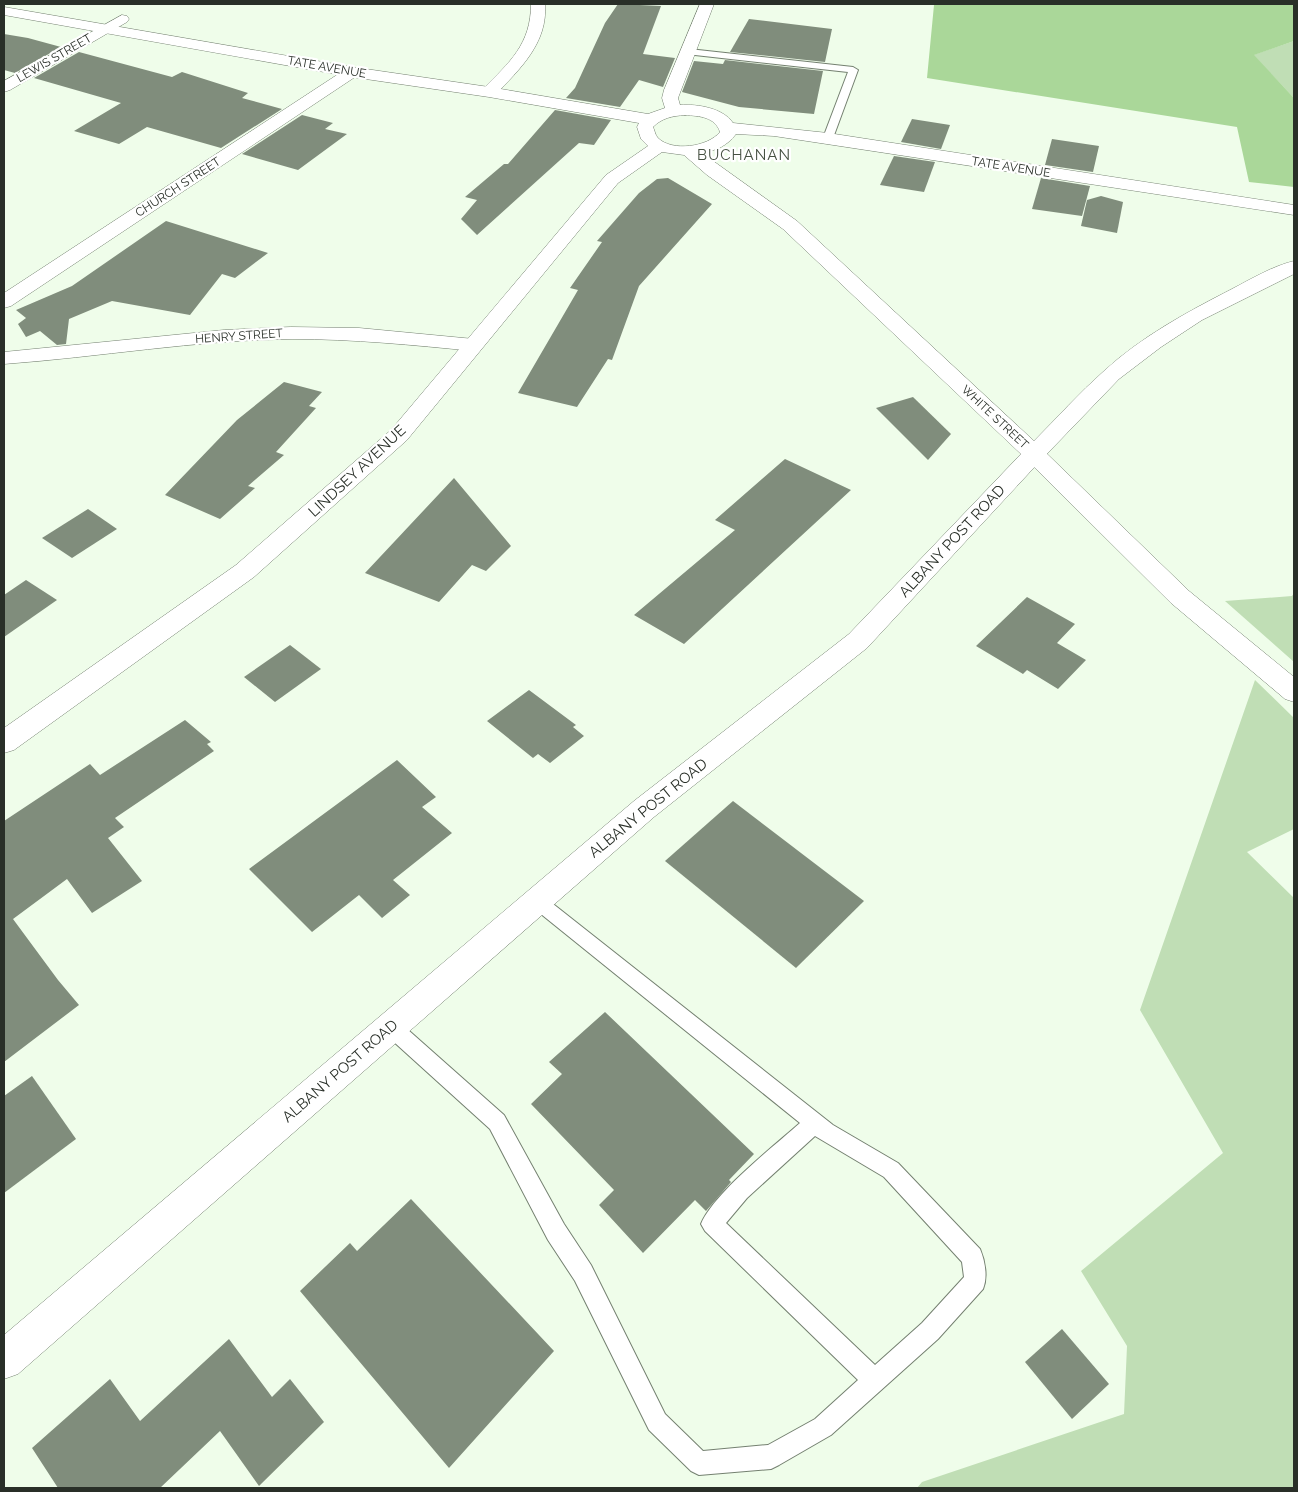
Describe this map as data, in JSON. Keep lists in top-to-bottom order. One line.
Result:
{"streets":{"street":["LEWIS STREET","TATE AVENUE","CHURCH STREET","HENRY STREET","WHITE STREET","LINDSEY AVENUE","ALBANY POST ROAD"]},"crossings":[["LEWIS STREET","TATE AVENUE"],["TATE AVENUE","CHURCH STREET"],["HENRY STREET","LINDSEY AVENUE"],["WHITE STREET","ALBANY POST ROAD"]],"districts":["BUCHANAN"]}
